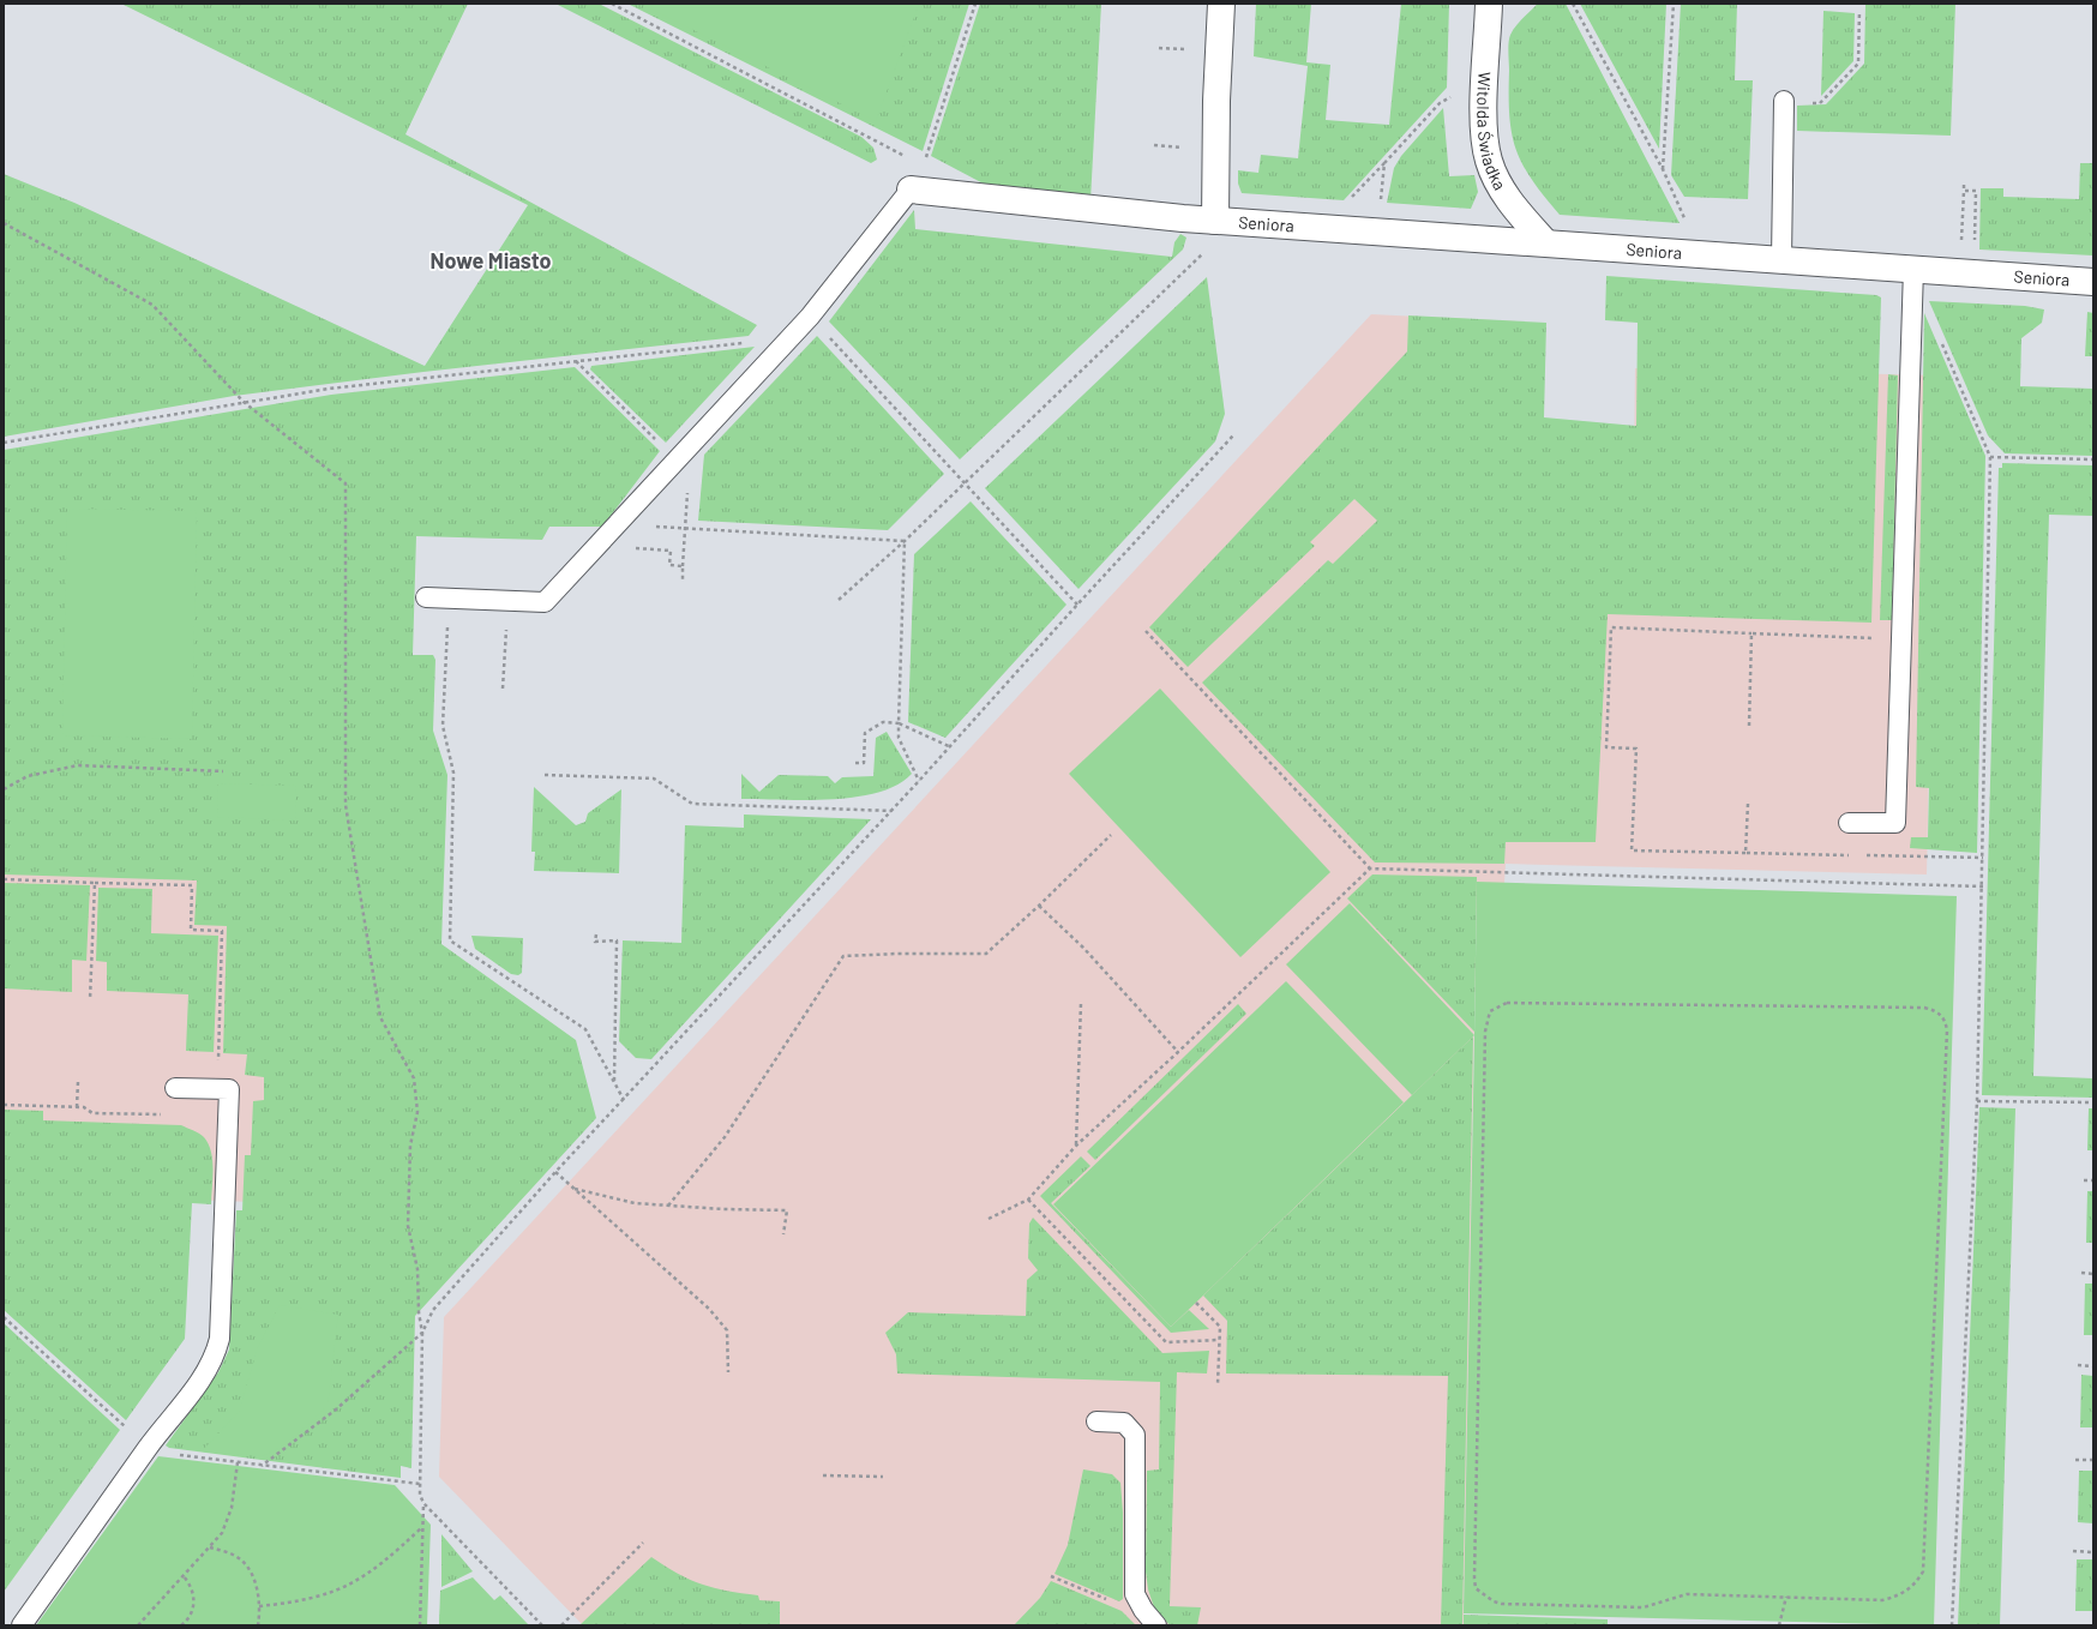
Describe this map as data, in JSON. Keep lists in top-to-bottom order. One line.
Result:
{"streets":{"street":["Witolda Świadka","Seniora"]},"crossings":[["Witolda Świadka","Seniora"]],"districts":["Nowe Miasto"]}
